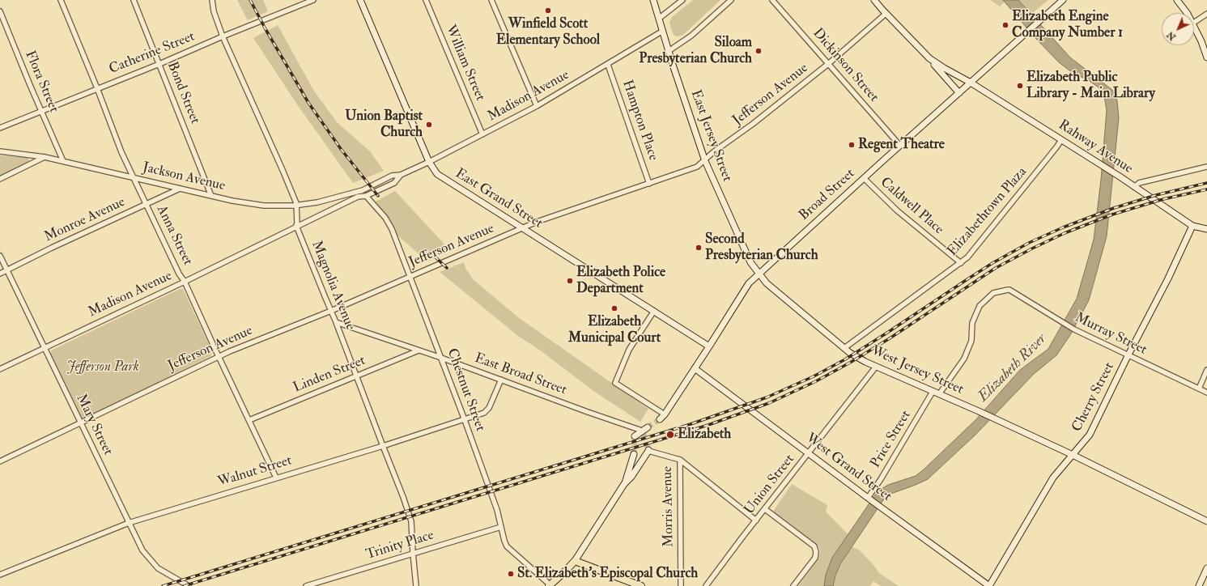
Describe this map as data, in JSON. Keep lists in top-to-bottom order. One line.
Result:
{"streets":{"street":["Catherine Street","William Street","Dickinson Street","Flora Street","Bond Street","Jefferson Avenue","Madison Avenue","Hampton Place","East Jersey Street","Rahway Avenue","Jackson Avenue","Broad Street","East Grand Street","Caldwell Place","Elizabethtown Plaza","Monroe Avenue","Anna Street","Magnolia Avenue","Murray Street","West Jersey Street","Linden Street","East Broad Street","Chestnut Street","Cherry Street","Mary Street","Price Street","West Grand Street","Walnut Street","Union Street","Morris Avenue","Trinity Place"]},"crossings":[["Catherine Street","Flora Street"],["Catherine Street","Bond Street"],["Catherine Street","Anna Street"],["Catherine Street","Magnolia Avenue"],["William Street","Madison Avenue"],["Dickinson Street","Jefferson Avenue"],["Dickinson Street","Broad Street"],["Flora Street","Jackson Avenue"],["Bond Street","Jackson Avenue"],["Jefferson Avenue","Hampton Place"],["Jefferson Avenue","East Jersey Street"],["Jefferson Avenue","East Grand Street"],["Jefferson Avenue","Anna Street"],["Jefferson Avenue","Magnolia Avenue"],["Jefferson Avenue","Chestnut Street"],["Jefferson Avenue","Mary Street"],["Madison Avenue","Hampton Place"],["Madison Avenue","East Jersey Street"],["Madison Avenue","Jackson Avenue"],["Madison Avenue","East Grand Street"],["Madison Avenue","Anna Street"],["Madison Avenue","Magnolia Avenue"],["Madison Avenue","Chestnut Street"],["Madison Avenue","Mary Street"],["East Jersey Street","Broad Street"],["East Jersey Street","West Jersey Street"],["Rahway Avenue","Broad Street"],["Rahway Avenue","Elizabethtown Plaza"],["Rahway Avenue","Cherry Street"],["Jackson Avenue","Monroe Avenue"],["Jackson Avenue","Anna Street"],["Jackson Avenue","Magnolia Avenue"],["Broad Street","East Grand Street"],["Broad Street","Caldwell Place"],["Broad Street","West Jersey Street"],["Broad Street","West Grand Street"],["Caldwell Place","Elizabethtown Plaza"],["Elizabethtown Plaza","West Jersey Street"],["Monroe Avenue","Anna Street"],["Monroe Avenue","Mary Street"],["Anna Street","Linden Street"],["Anna Street","Walnut Street"],["Magnolia Avenue","Linden Street"],["Magnolia Avenue","East Broad Street"],["Magnolia Avenue","Walnut Street"],["Magnolia Avenue","Trinity Place"],["Murray Street","West Jersey Street"],["Murray Street","Cherry Street"],["West Jersey Street","Cherry Street"],["West Jersey Street","Price Street"],["West Jersey Street","Union Street"],["Linden Street","East Broad Street"],["East Broad Street","Chestnut Street"],["East Broad Street","Walnut Street"],["Chestnut Street","Walnut Street"],["Chestnut Street","Trinity Place"],["Cherry Street","West Grand Street"],["Mary Street","Walnut Street"],["Price Street","West Grand Street"],["West Grand Street","Union Street"]],"water":["Elizabeth River"],"parks":["Jefferson Park"],"places":["Winfield Scott Elementary School","Elizabeth Engine Company Number 1","Siloam Presbyterian Church","Elizabeth Public Library - Main Library","Union Baptist Church","Regent Theatre","Second Presbyterian Church","Elizabeth Police Department","Elizabeth Municipal Court","Elizabeth","St. Elizabeth's Episcopal Church"],"north":"bottom left"}
